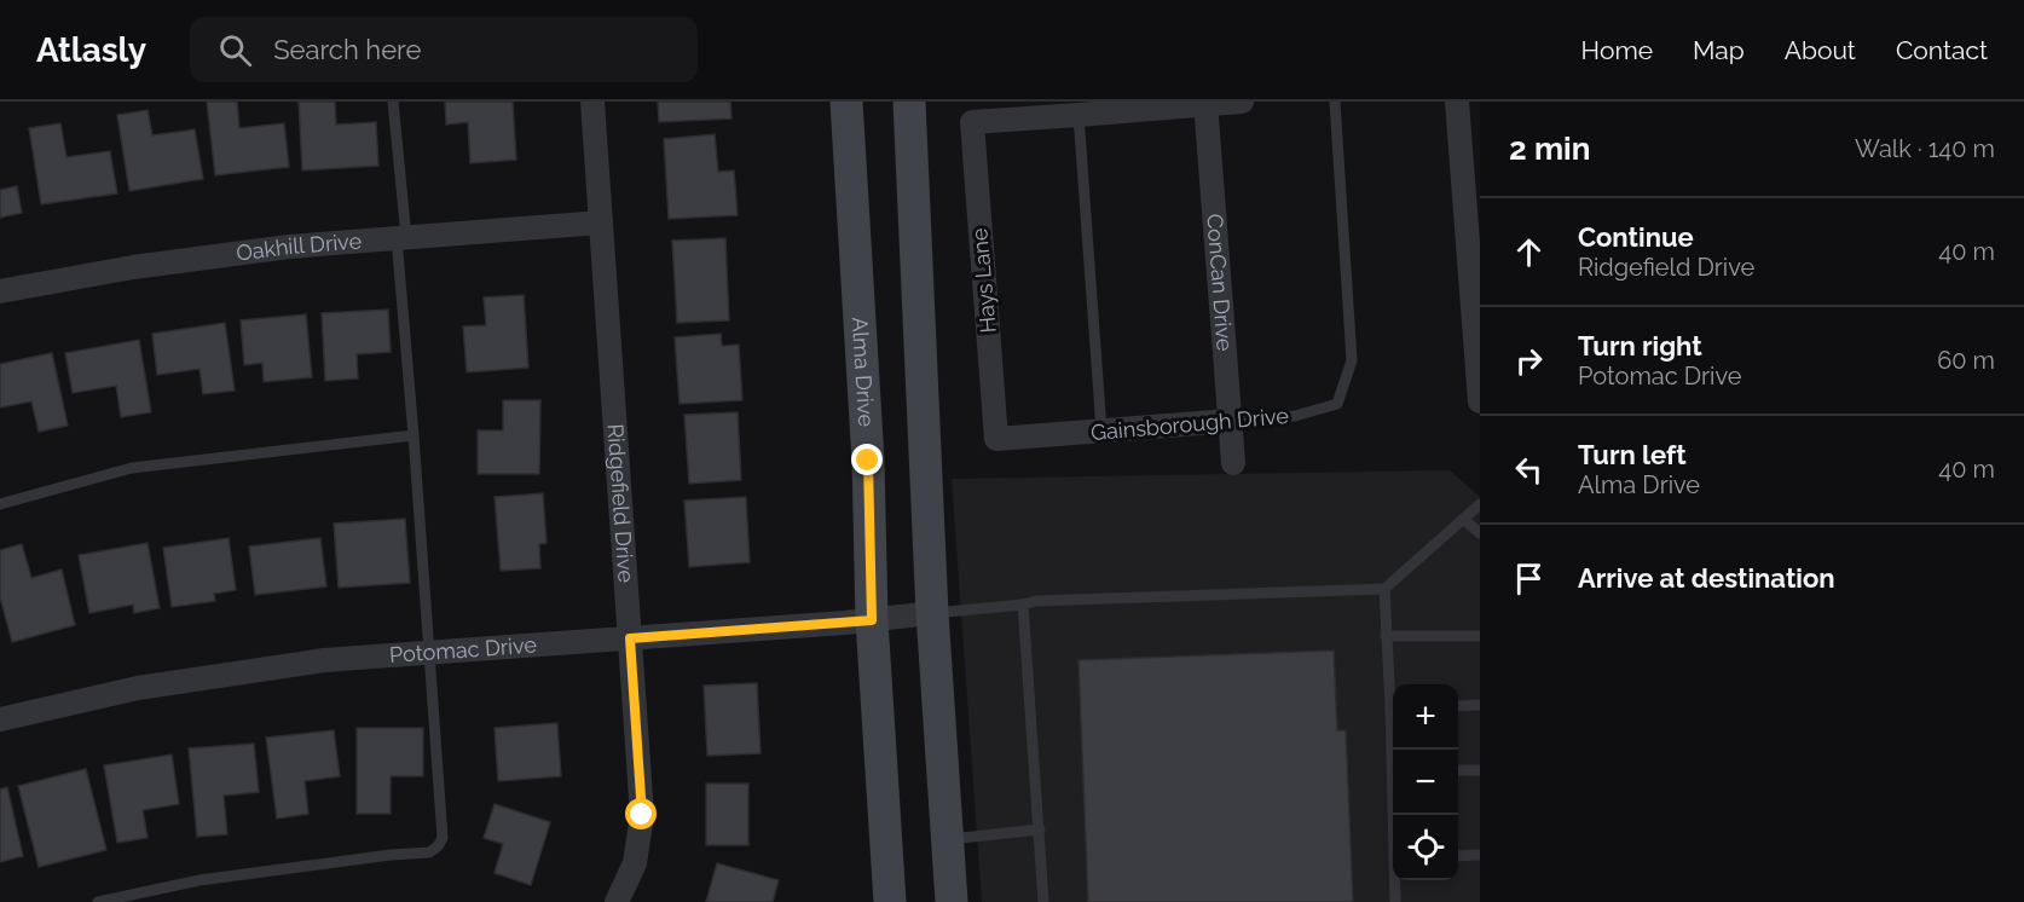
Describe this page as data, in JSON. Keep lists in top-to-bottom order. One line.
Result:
{"streets":{"main road":["Alma Drive"],"street":["Oakhill Drive","Hays Lane","ConCan Drive","Gainsborough Drive","Ridgefield Drive","Potomac Drive"]},"crossings":[["Oakhill Drive","Ridgefield Drive"],["Hays Lane","Gainsborough Drive"],["ConCan Drive","Gainsborough Drive"],["Alma Drive","Potomac Drive"],["Ridgefield Drive","Potomac Drive"]],"page":{"header":"Atlasly","search":"Search here","nav":["Home","Map","About","Contact"],"heading":["2 min","Walk · 140 m"],"list":[["Continue","Ridgefield Drive","40 m"],["Turn right","Potomac Drive","60 m"],["Turn left","Alma Drive","40 m"],"Arrive at destination"],"map_buttons":["+","−"]}}
